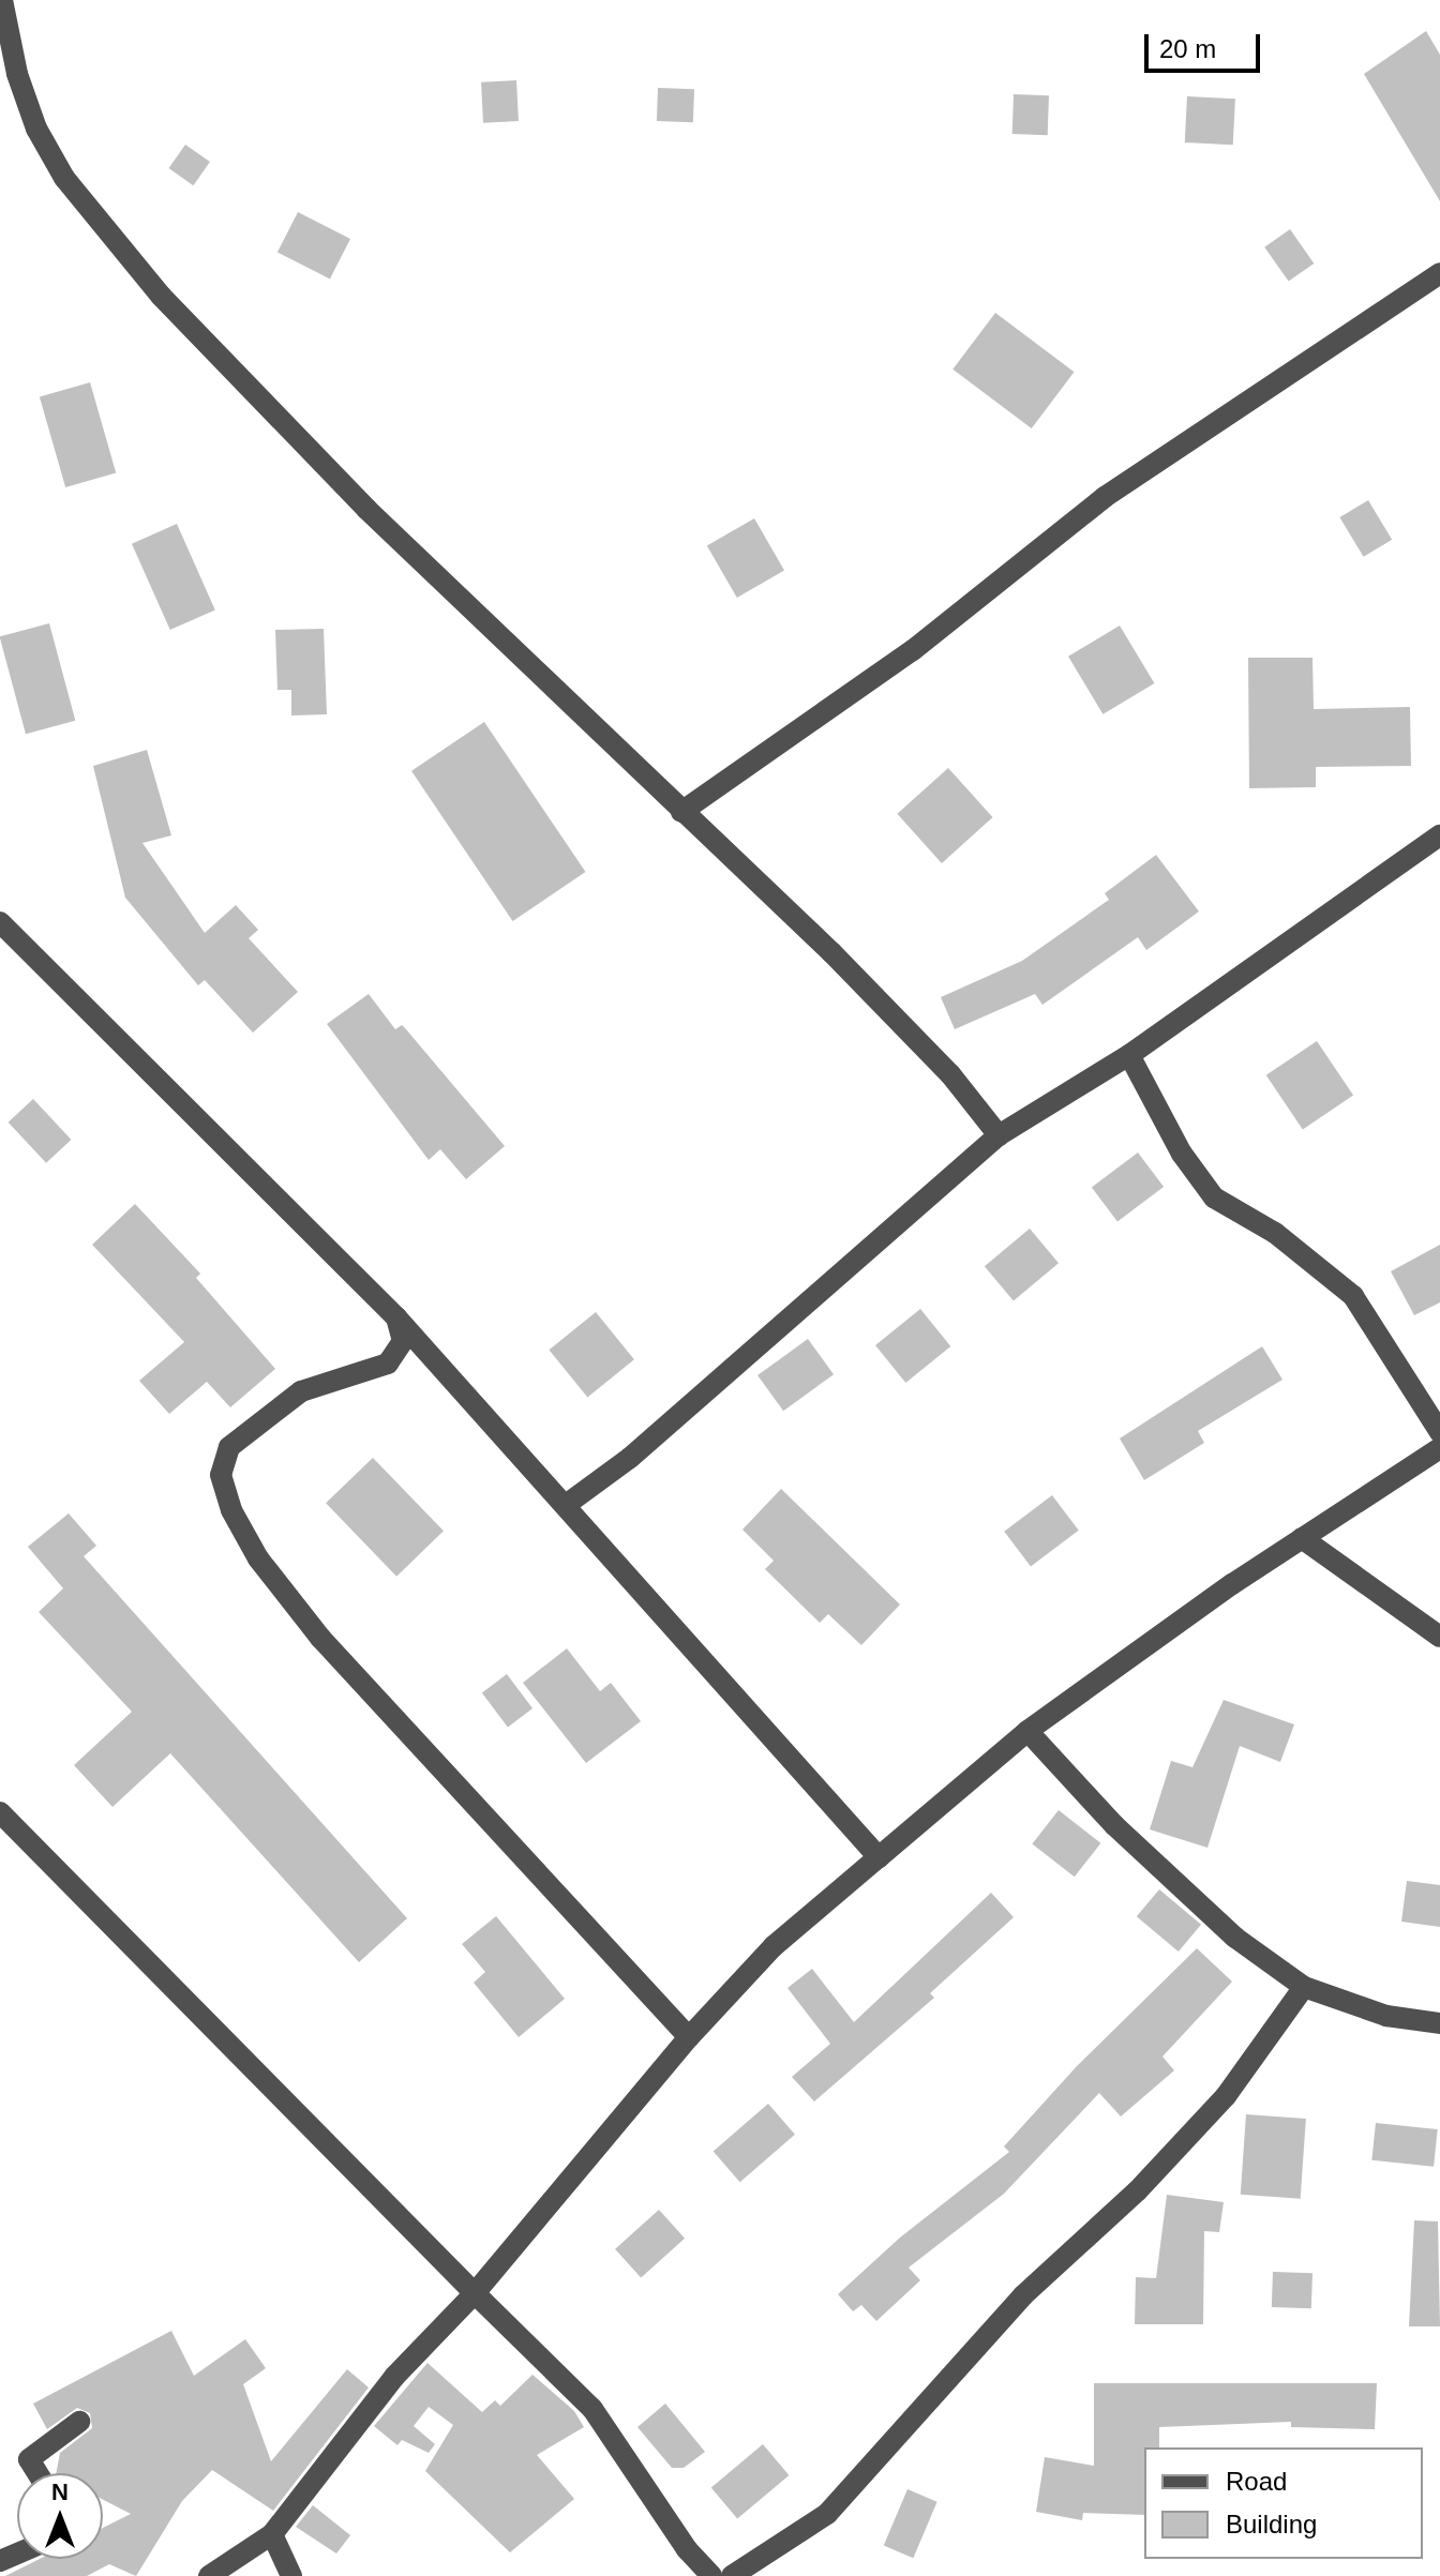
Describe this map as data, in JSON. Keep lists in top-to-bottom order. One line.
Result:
{"legend":["Road","Building"],"scale_bar":"20 m","north":"top"}
